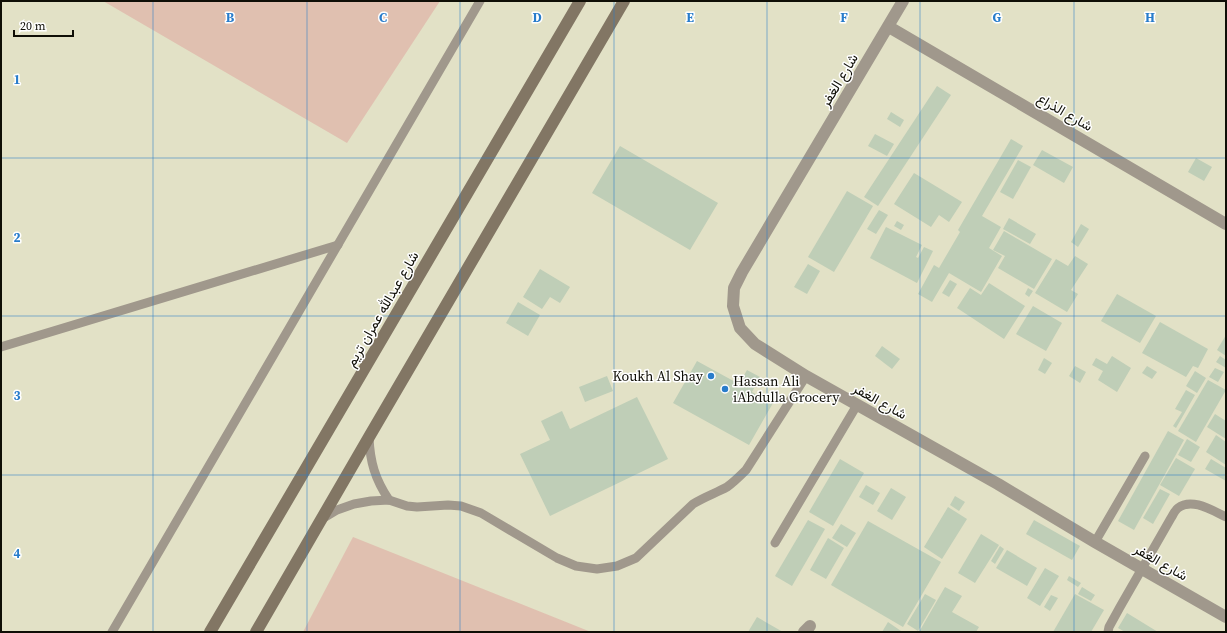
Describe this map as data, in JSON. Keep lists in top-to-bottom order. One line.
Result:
{"streets":{"street":["شارع الغفر","شارع الذراع","شارع عبدالله عمران تريم"]},"crossings":[["شارع الغفر","شارع الذراع"]],"places":["Koukh Al Shay","Hassan Ali iAbdulla Grocery"],"scale_bar":"20 m","grid":{"columns":["B","C","D","E","F","G","H"],"rows":["1","2","3","4"]}}
